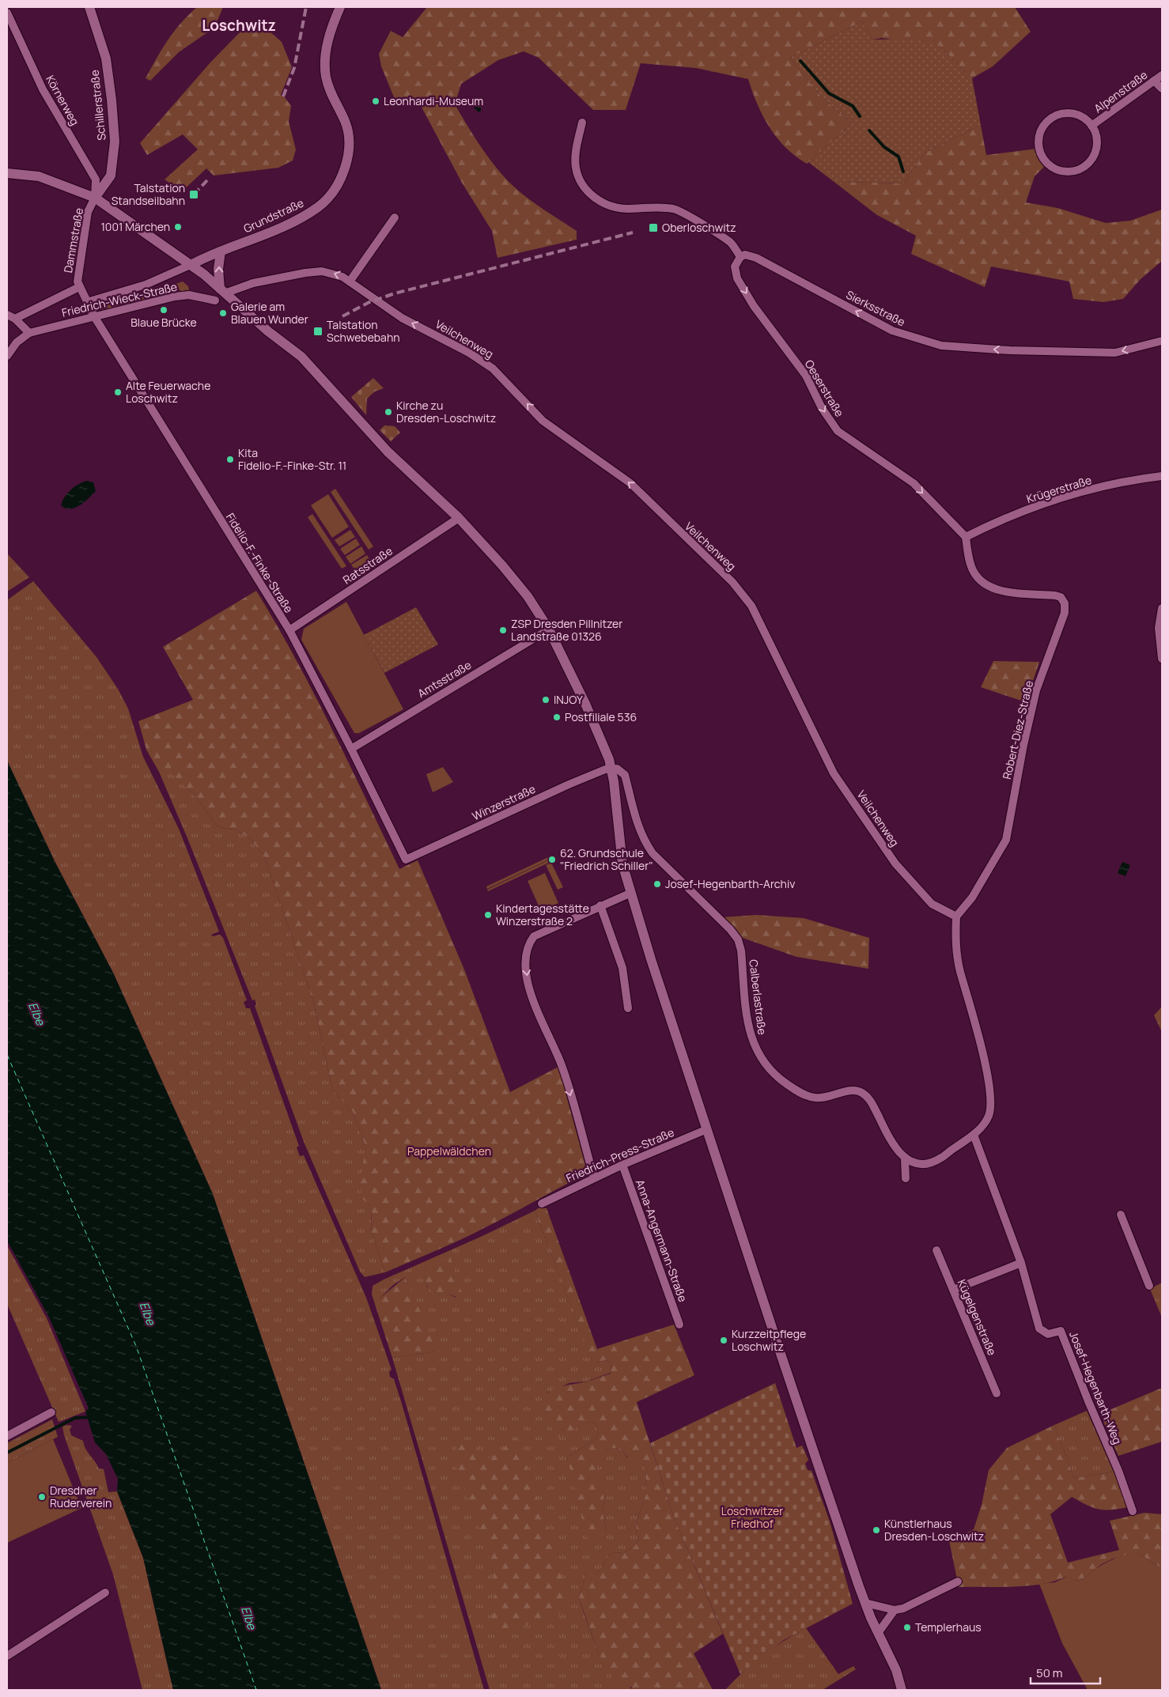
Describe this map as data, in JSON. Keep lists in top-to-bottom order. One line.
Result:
{"streets":{"main road":["Schillerstraße","Grundstraße"],"street":["Alpenstraße","Körnerweg","Dammstraße","Friedrich-Wieck-Straße","Sierksstraße","Veilchenweg","Oeserstraße","Krügerstraße","Fidelio-F.-Finke-Straße","Ratsstraße","Amtsstraße","Robert-Diez-Straße","Winzerstraße","Calberlastraße","Friedrich-Press-Straße","Anna-Angermann-Straße","Kügelgenstraße","Josef-Hegenbarth-Weg"]},"crossings":[["Körnerweg","Schillerstraße"],["Körnerweg","Dammstraße"],["Schillerstraße","Dammstraße"],["Grundstraße","Friedrich-Wieck-Straße"],["Dammstraße","Friedrich-Wieck-Straße"],["Dammstraße","Fidelio-F.-Finke-Straße"],["Friedrich-Wieck-Straße","Fidelio-F.-Finke-Straße"],["Sierksstraße","Oeserstraße"],["Veilchenweg","Robert-Diez-Straße"],["Oeserstraße","Krügerstraße"],["Oeserstraße","Robert-Diez-Straße"],["Krügerstraße","Robert-Diez-Straße"],["Fidelio-F.-Finke-Straße","Ratsstraße"],["Fidelio-F.-Finke-Straße","Amtsstraße"],["Fidelio-F.-Finke-Straße","Winzerstraße"],["Winzerstraße","Calberlastraße"],["Friedrich-Press-Straße","Anna-Angermann-Straße"]],"one_way":["Sierksstraße","Veilchenweg","Oeserstraße"],"districts":["Loschwitz"],"water":["Elbe"],"parks":["Pappelwäldchen","Loschwitzer Friedhof"],"places":{"other":["Leonhardi-Museum","1001 Märchen","Blaue Brücke","Galerie am Blauen Wunder","Alte Feuerwache Loschwitz","Kirche zu Dresden-Loschwitz","Kita Fidelio-F.-Finke-Str. 11","ZSP Dresden Pillnitzer Landstraße 01326","INJOY","Postfiliale 536","62. Grundschule \"Friedrich Schiller\"","Josef-Hegenbarth-Archiv","Kindertagesstätte Winzerstraße 2","Kurzzeitpflege Loschwitz","Dresdner Ruderverein","Künstlerhaus Dresden-Loschwitz","Templerhaus"],"transit":["Talstation Standseilbahn","Oberloschwitz","Talstation Schwebebahn"]},"scale_bar":"50 m"}
